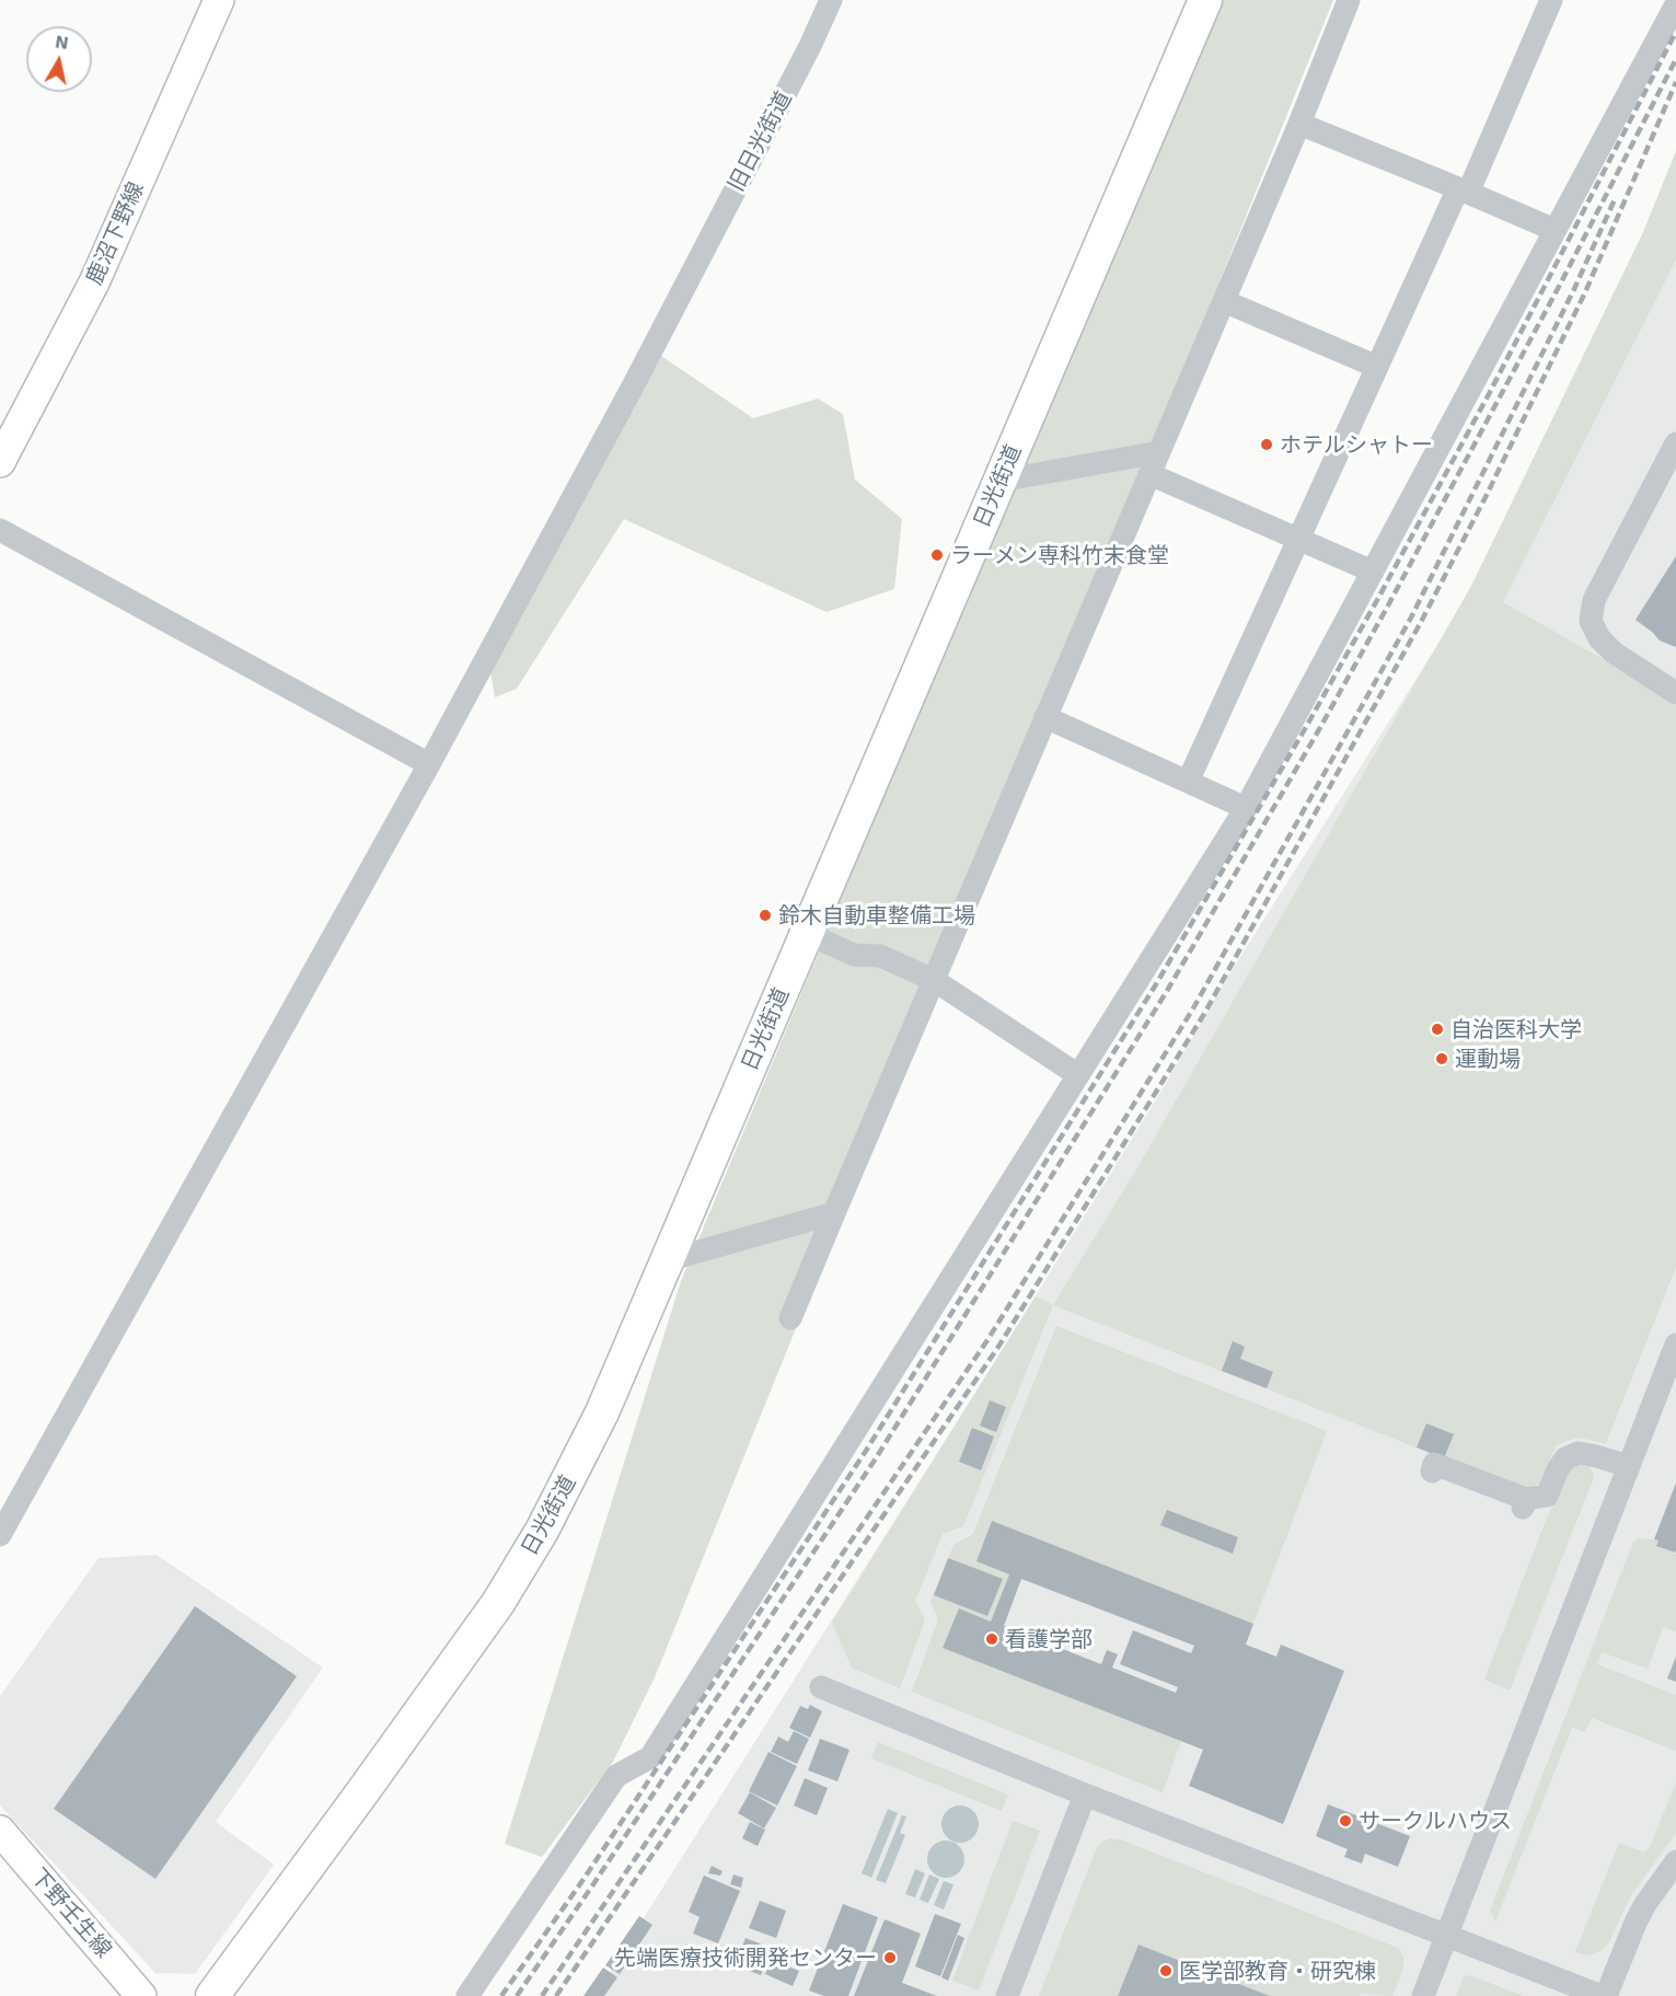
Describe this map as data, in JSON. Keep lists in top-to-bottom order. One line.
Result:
{"streets":{"highway":["日光街道"],"main road":["鹿沼下野線","下野壬生線"],"street":["旧日光街道"]},"places":["ホテルシャトー","ラーメン専科竹末食堂","鈴木自動車整備工場","自治医科大学","運動場","看護学部","サークルハウス","先端医療技術開発センター","医学部教育・研究棟"],"north":"top"}
